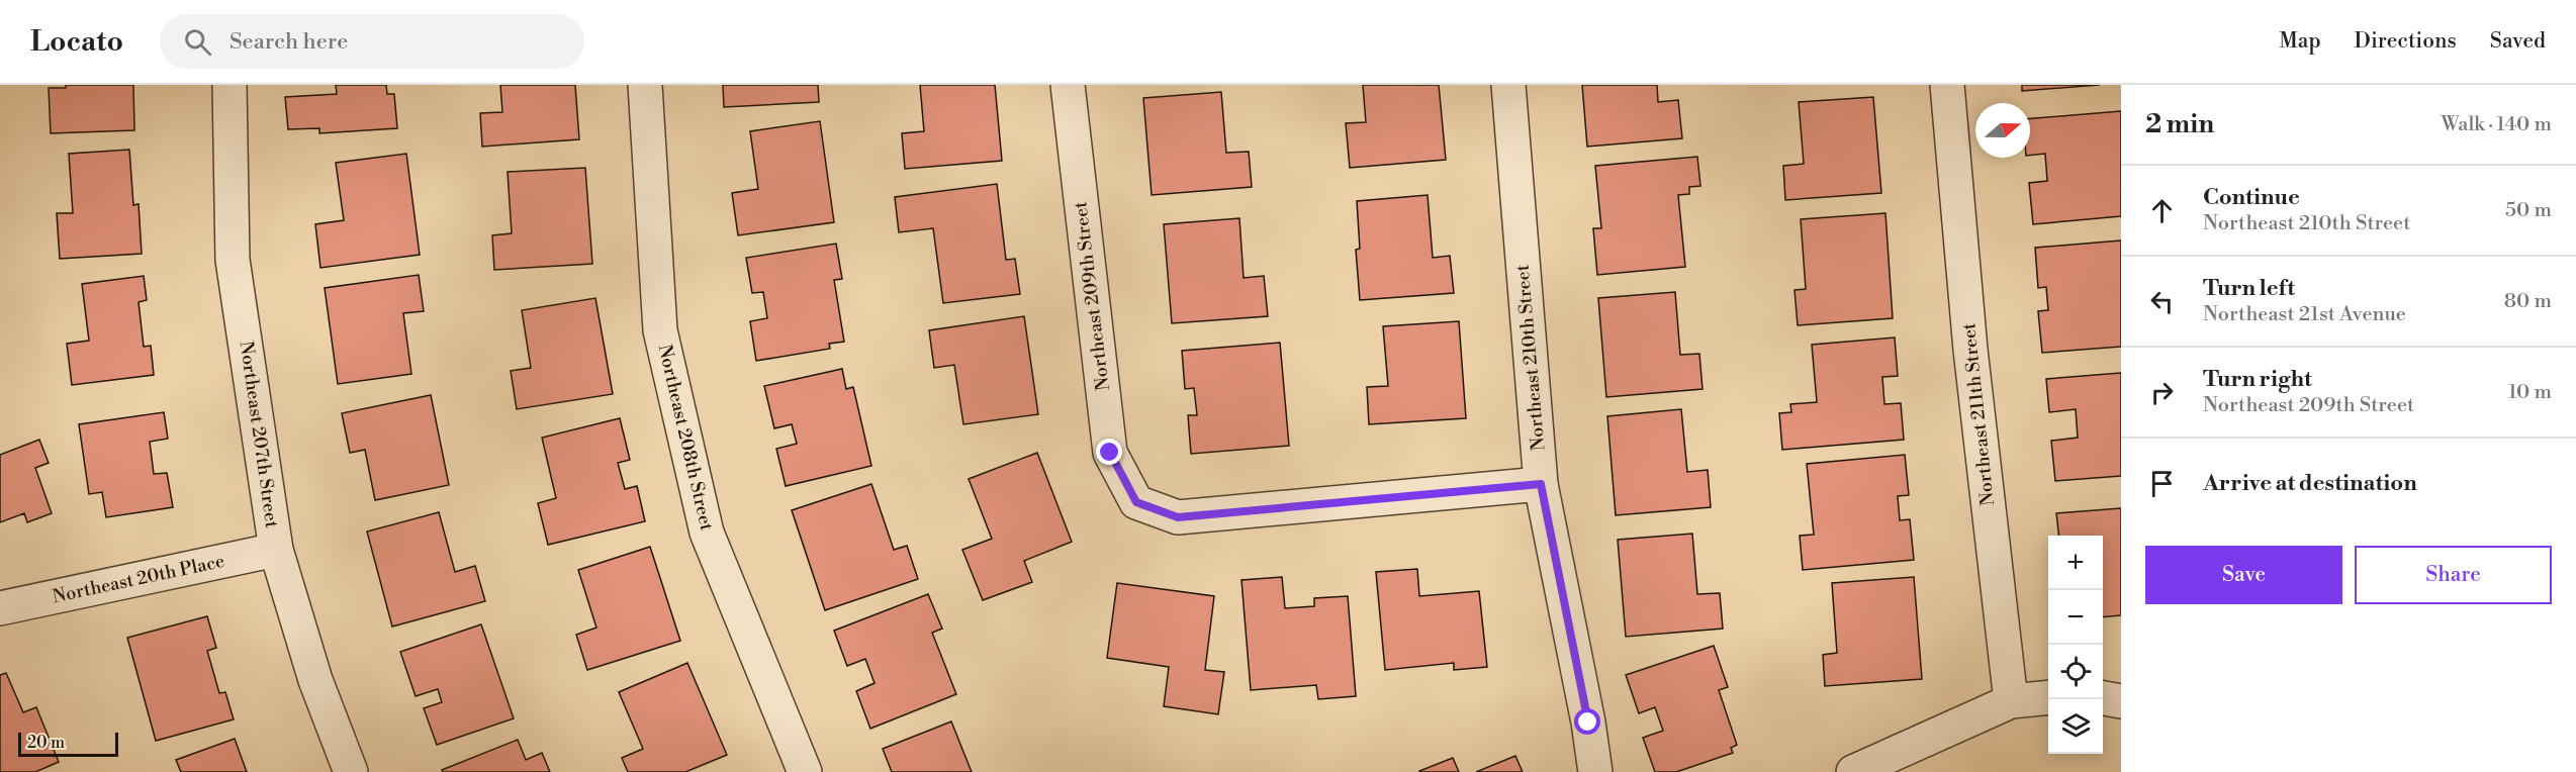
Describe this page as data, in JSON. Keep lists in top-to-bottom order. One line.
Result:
{"streets":{"street":["Northeast 209th Street","Northeast 210th Street","Northeast 211th Street","Northeast 207th Street","Northeast 208th Street","Northeast 20th Place"]},"crossings":[["Northeast 209th Street","Northeast 210th Street"],["Northeast 207th Street","Northeast 20th Place"]],"scale_bar":"20 m","north":"right","page":{"header":"Locato","search":"Search here","nav":["Map","Directions","Saved"],"heading":["2 min","Walk · 140 m"],"list":[["Continue","Northeast 210th Street","50 m"],["Turn left","Northeast 21st Avenue","80 m"],["Turn right","Northeast 209th Street","10 m"],"Arrive at destination"],"buttons":["Save","Share"],"map_buttons":["+","−"],"scale":"20 m"}}
